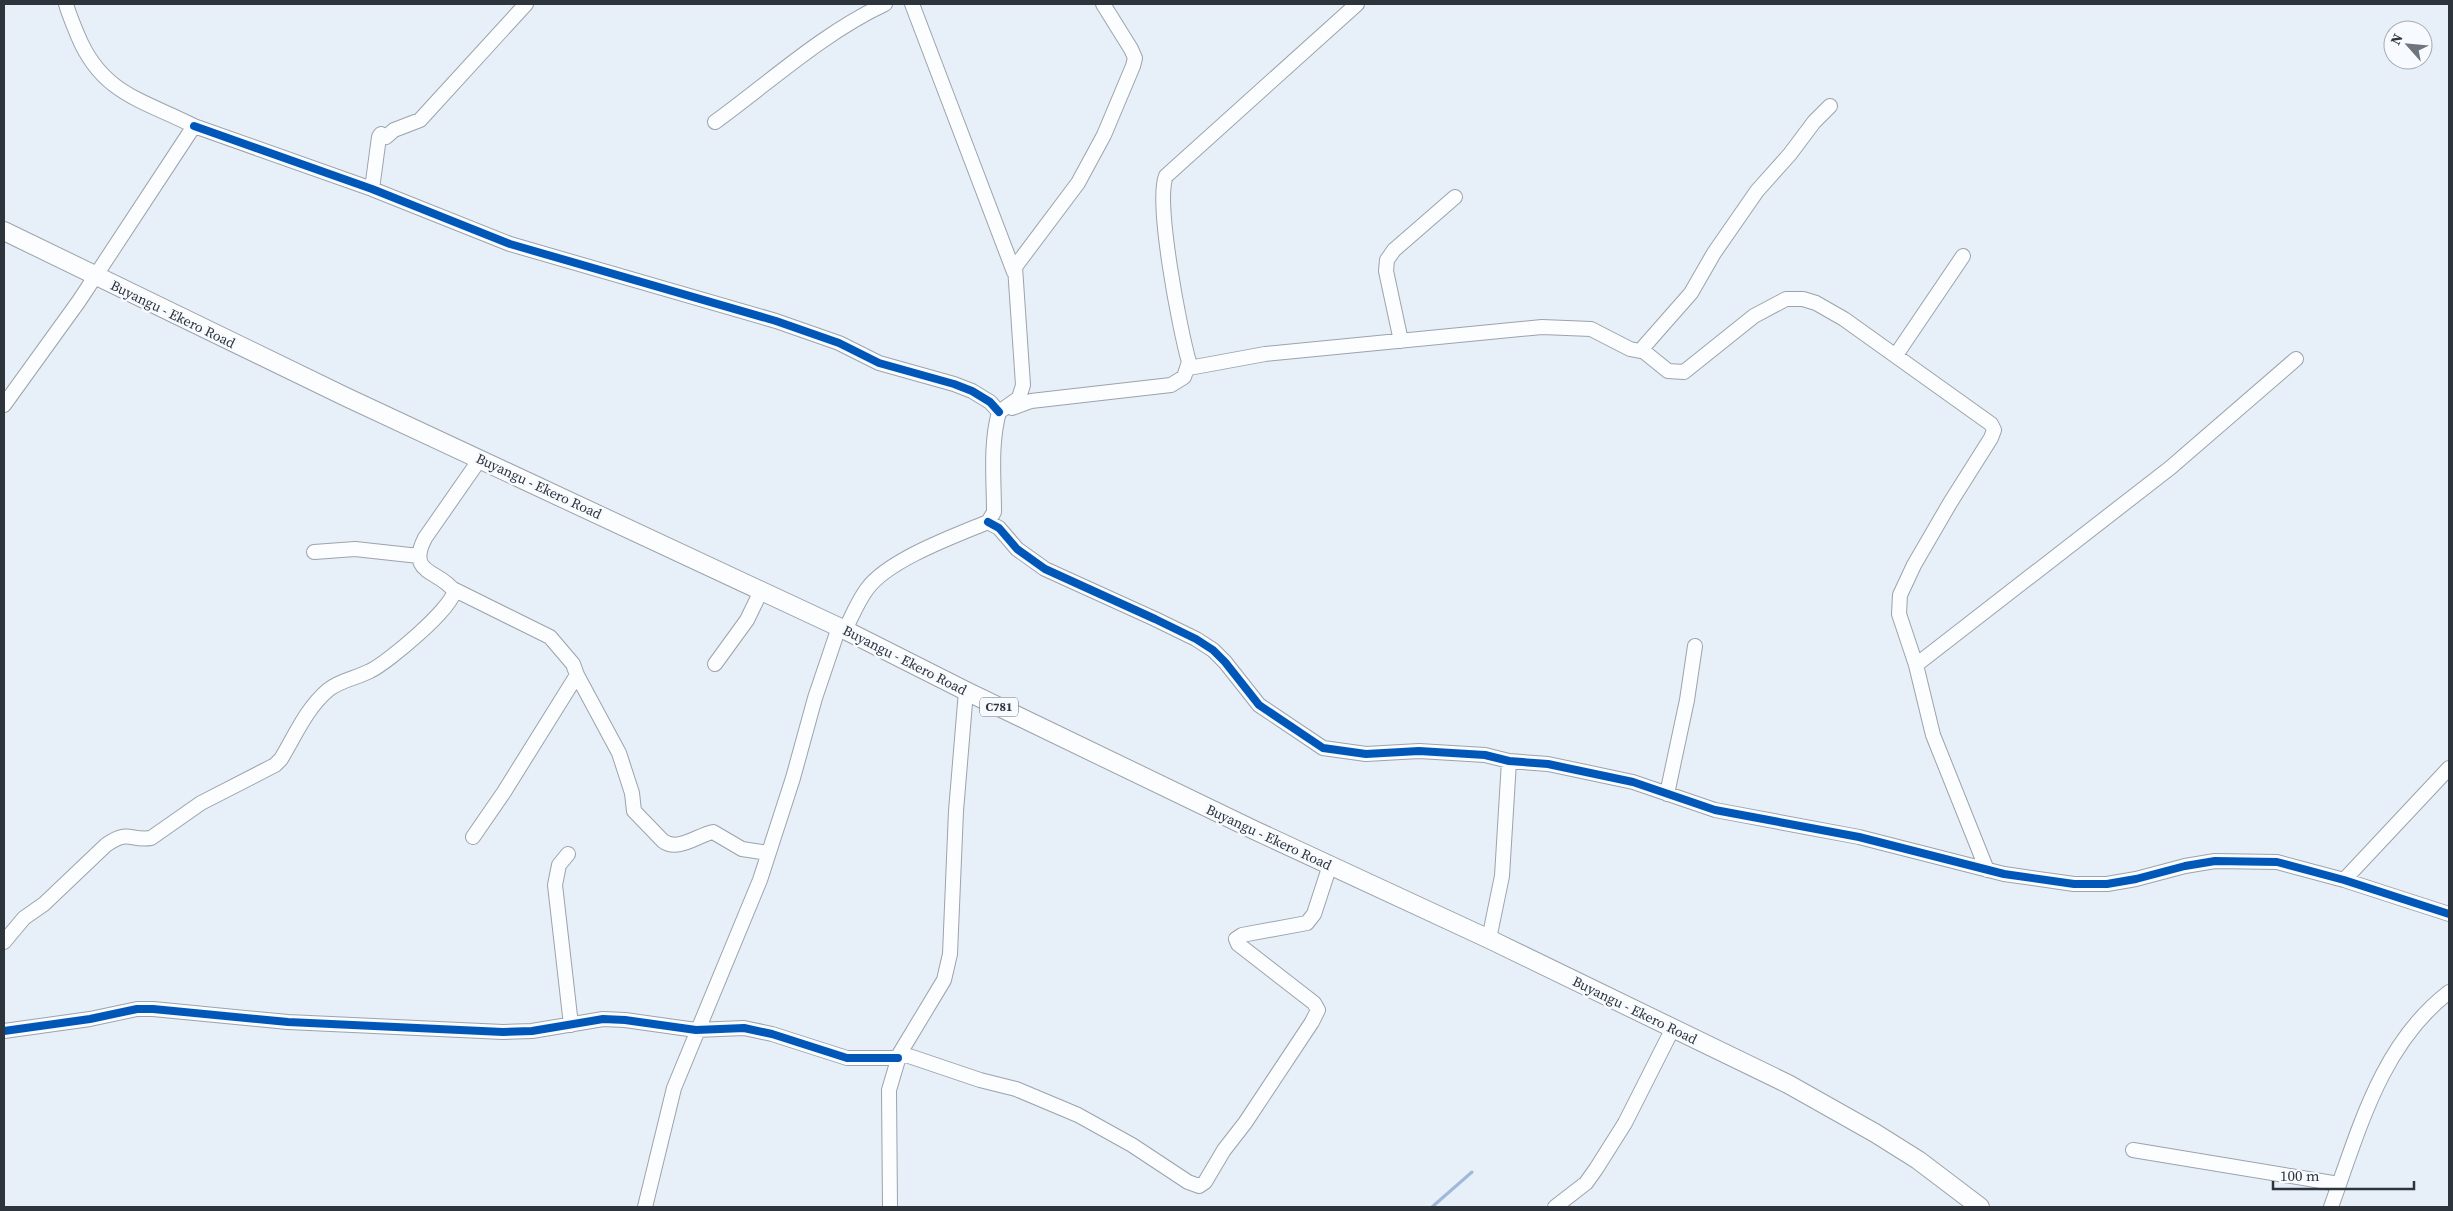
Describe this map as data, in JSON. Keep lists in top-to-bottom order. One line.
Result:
{"streets":{"main road":["Buyangu - Ekero Road","C781"]},"scale_bar":"100 m","north":"top left"}
